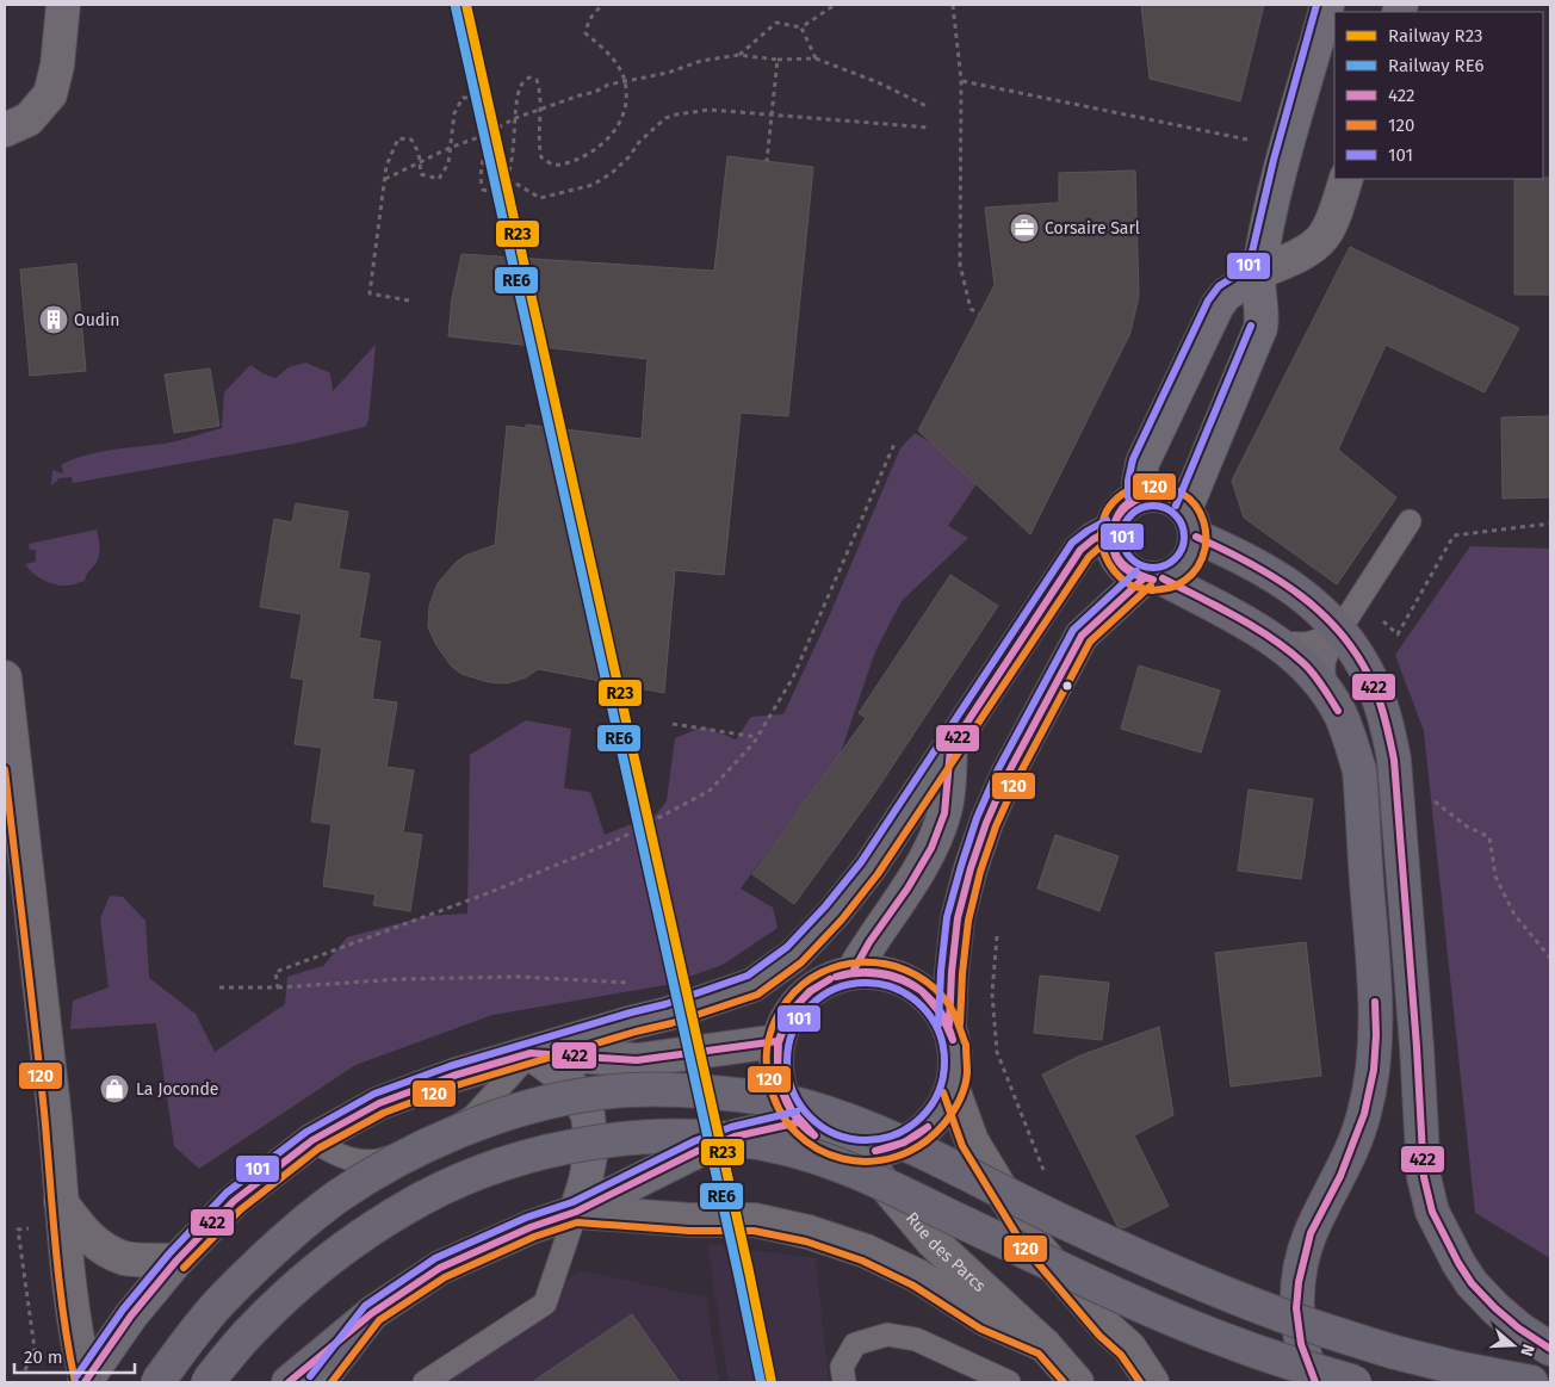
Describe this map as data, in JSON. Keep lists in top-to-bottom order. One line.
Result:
{"streets":{"main road":["Rue des Parcs"]},"places":{"office":["Corsaire Sarl"],"building":["Oudin"],"shop":["La Joconde"]},"lines":["rail line R23","transit line 101","rail line RE6","transit line 120","transit line 422"],"legend":["Railway R23","Railway RE6","422","120","101"],"scale_bar":"20 m","north":"right"}
